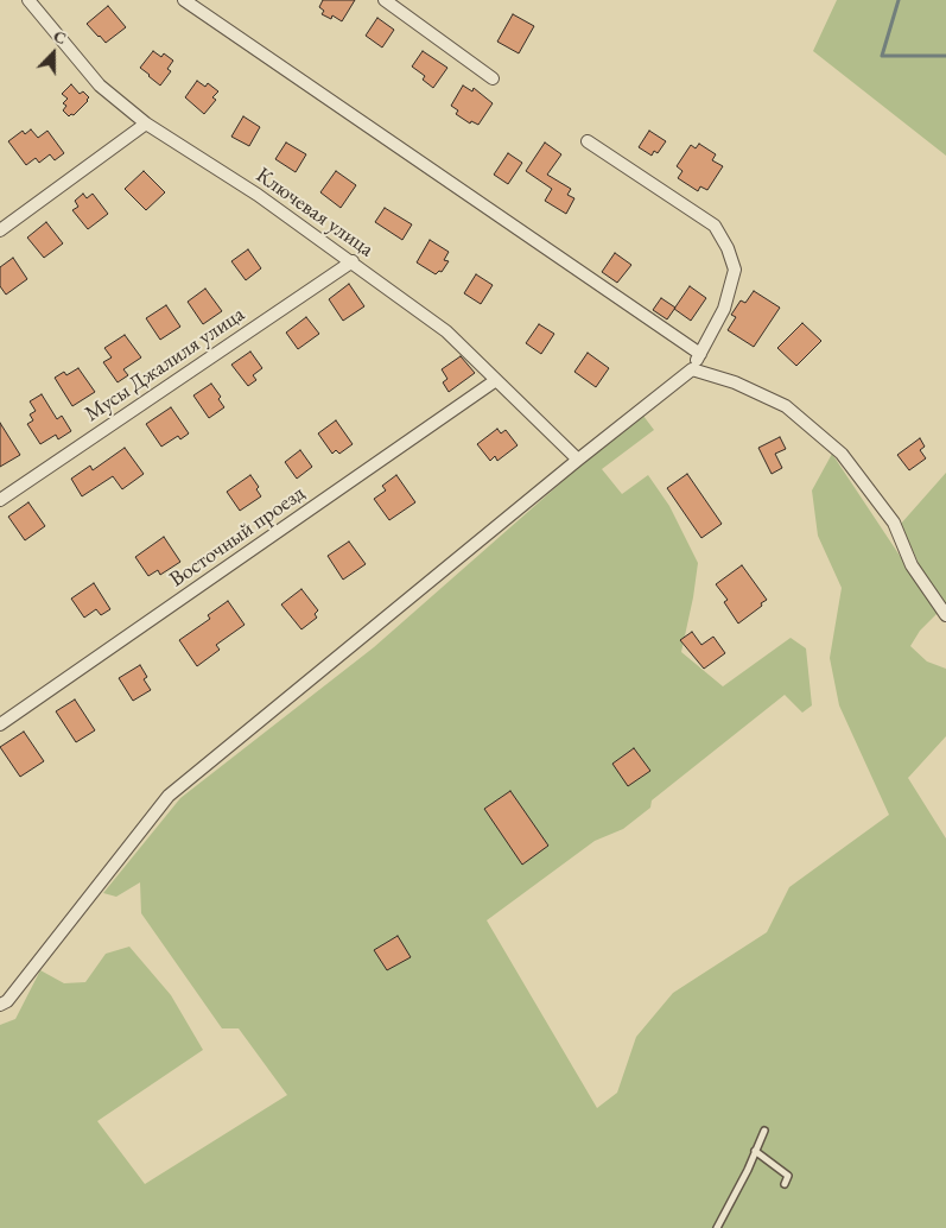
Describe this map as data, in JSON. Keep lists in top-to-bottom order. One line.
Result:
{"streets":{"street":["Ключевая улица","Мусы Джалиля улица","Восточный проезд"]},"crossings":[["Ключевая улица","Мусы Джалиля улица"],["Ключевая улица","Восточный проезд"]],"north":"top"}
